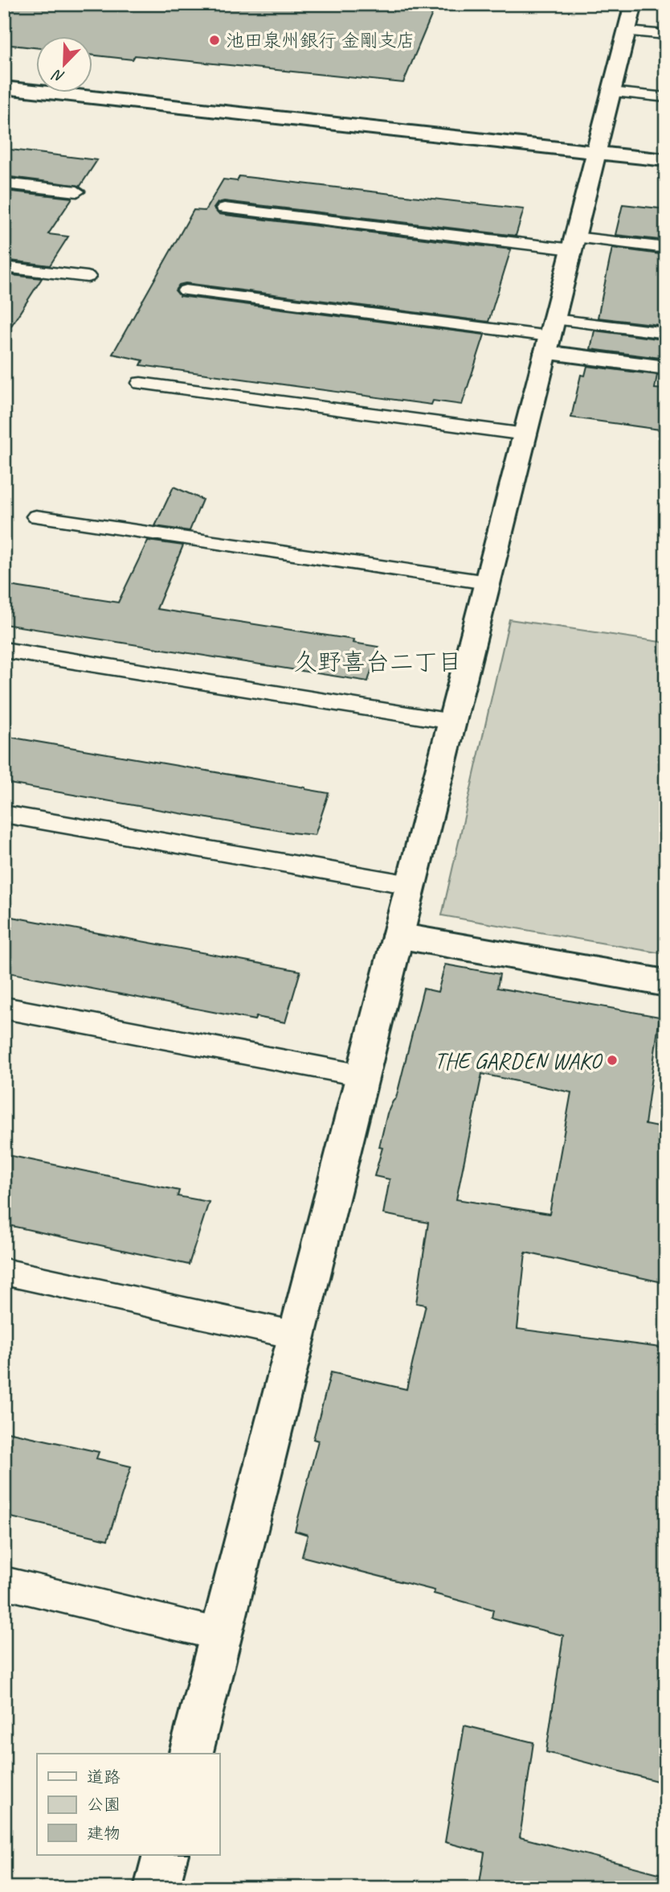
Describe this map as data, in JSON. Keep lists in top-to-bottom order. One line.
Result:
{"districts":["久野喜台二丁目"],"places":["池田泉州銀行 金剛支店","THE GARDEN WAKO"],"legend":["道路","公園","建物"],"north":"bottom left"}
